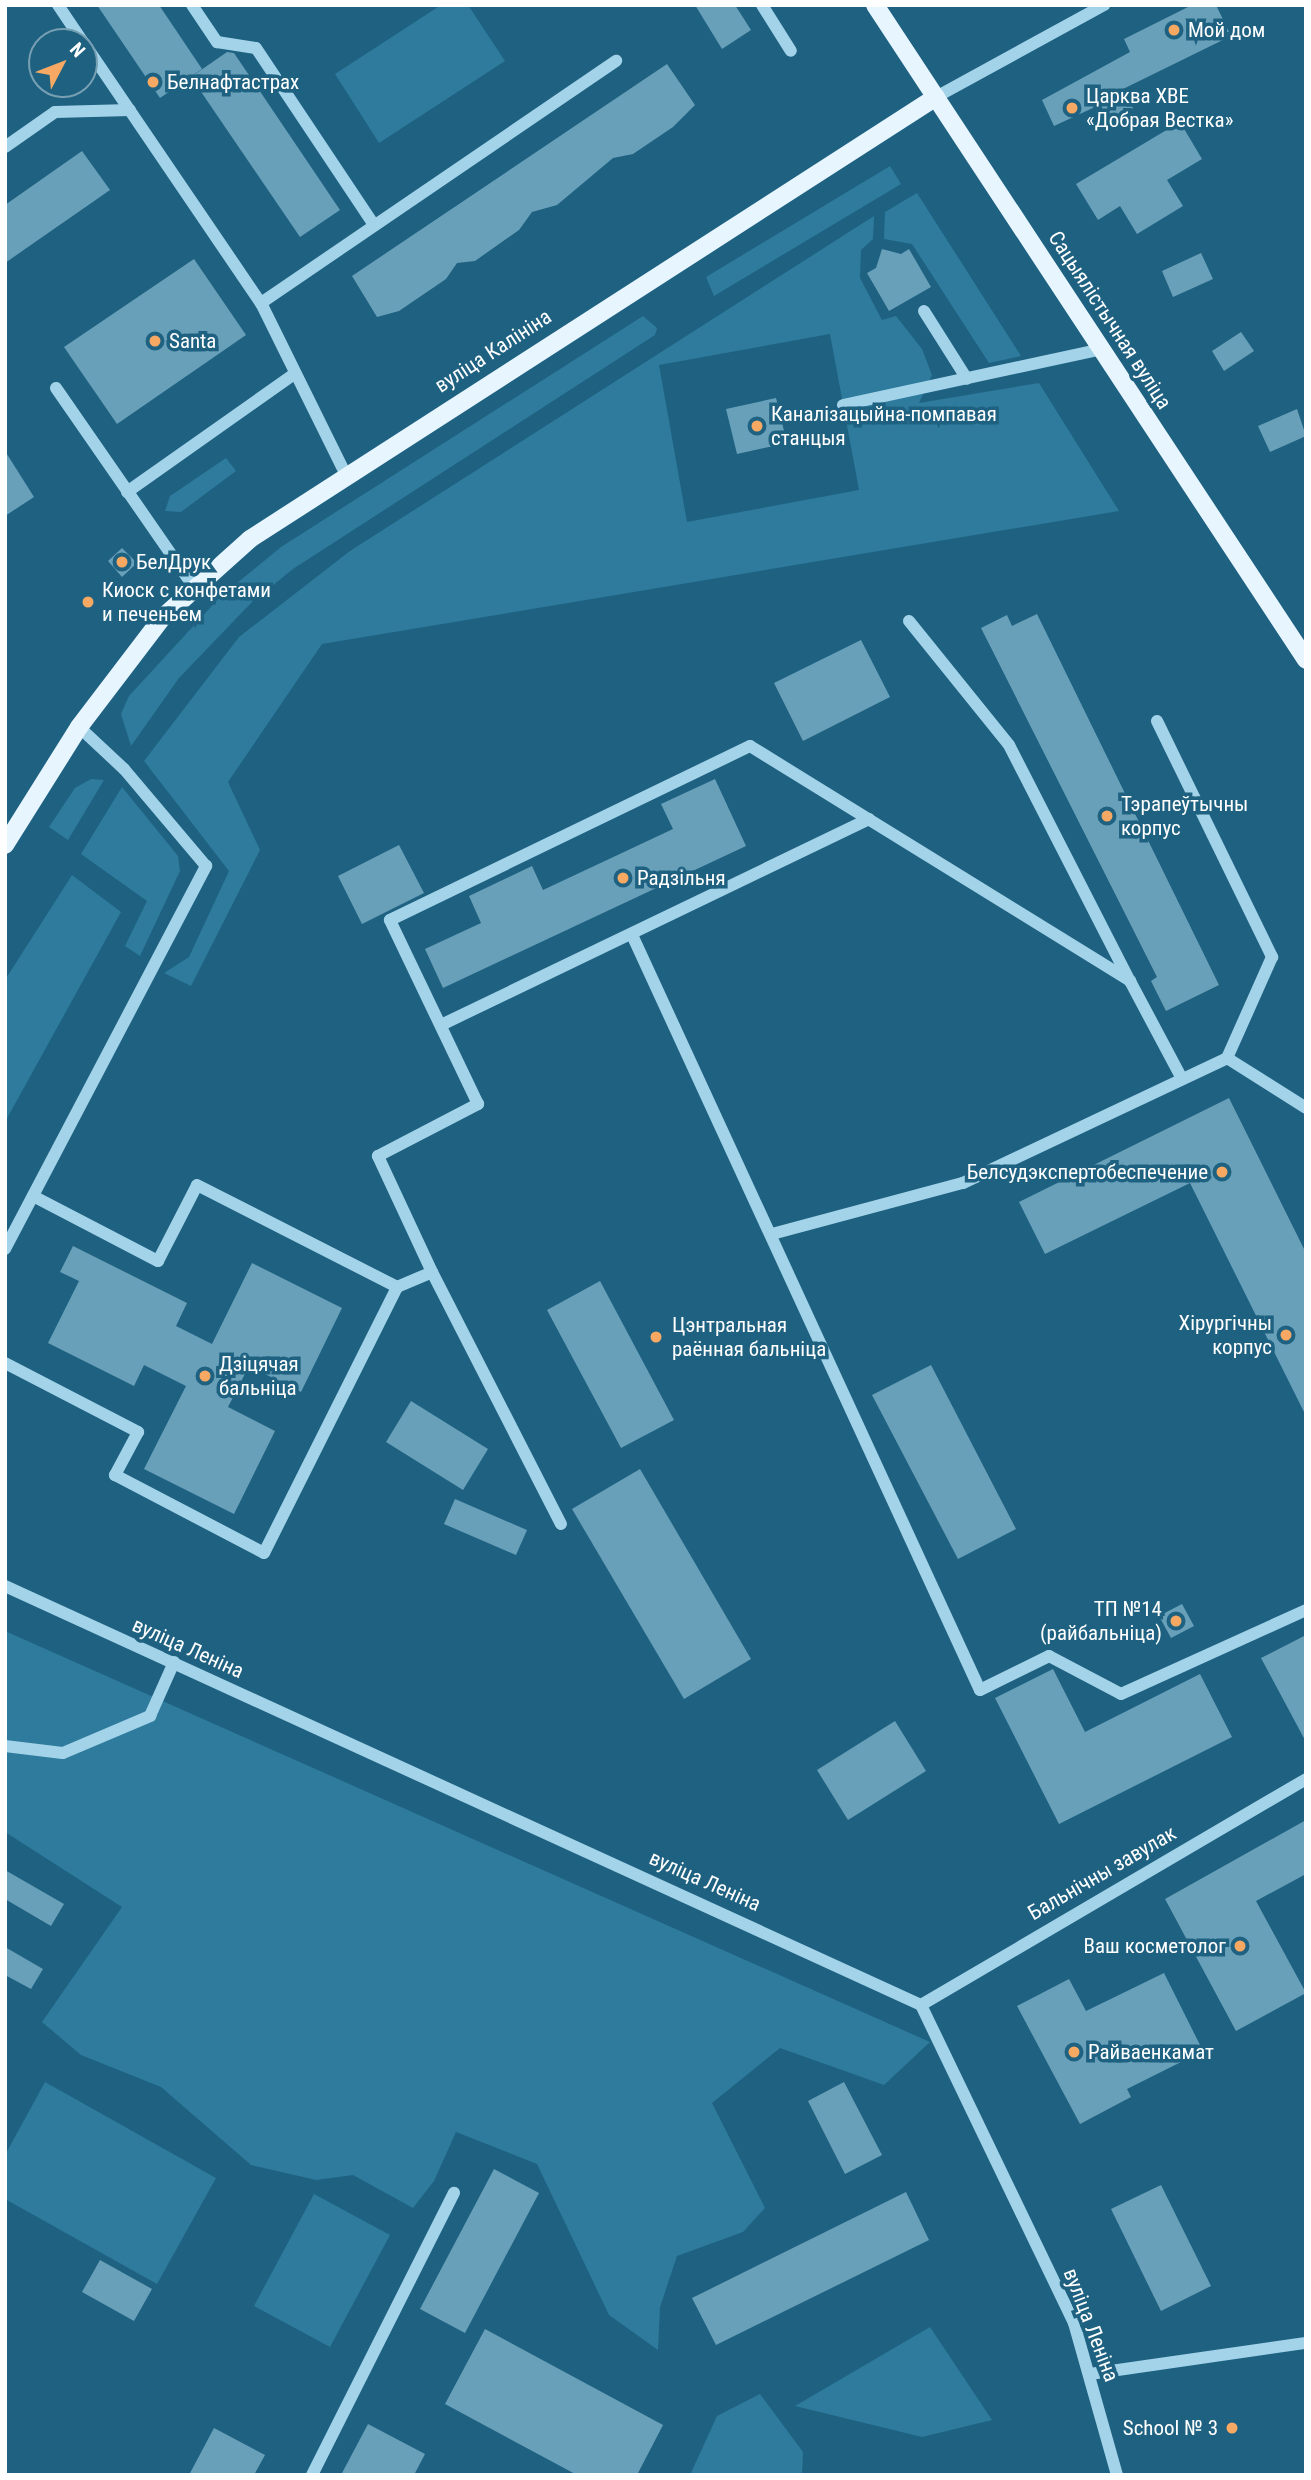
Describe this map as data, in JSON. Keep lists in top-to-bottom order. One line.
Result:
{"streets":{"main road":["Сацыялістычная вуліца","вуліца Калініна"],"street":["вуліца Леніна","Бальнічны завулак"]},"crossings":[["Сацыялістычная вуліца","вуліца Калініна"],["вуліца Леніна","Бальнічны завулак"]],"places":["Мой дом","Белнафтастрах","Царква ХВЕ «Добрая Вестка»","Santa","Каналізацыйна-помпавая станцыя","БелДрук","Киоск с конфетами и печеньем","Тэрапеўтычны корпус","Радзільня","Белсудэкспертобеспечение","Хірургічны корпус","Цэнтральная раённая бальніца","Дзіцячая бальніца","ТП №14 (райбальніца)","Ваш косметолог","Райваенкамат","School № 3"],"north":"top right"}
